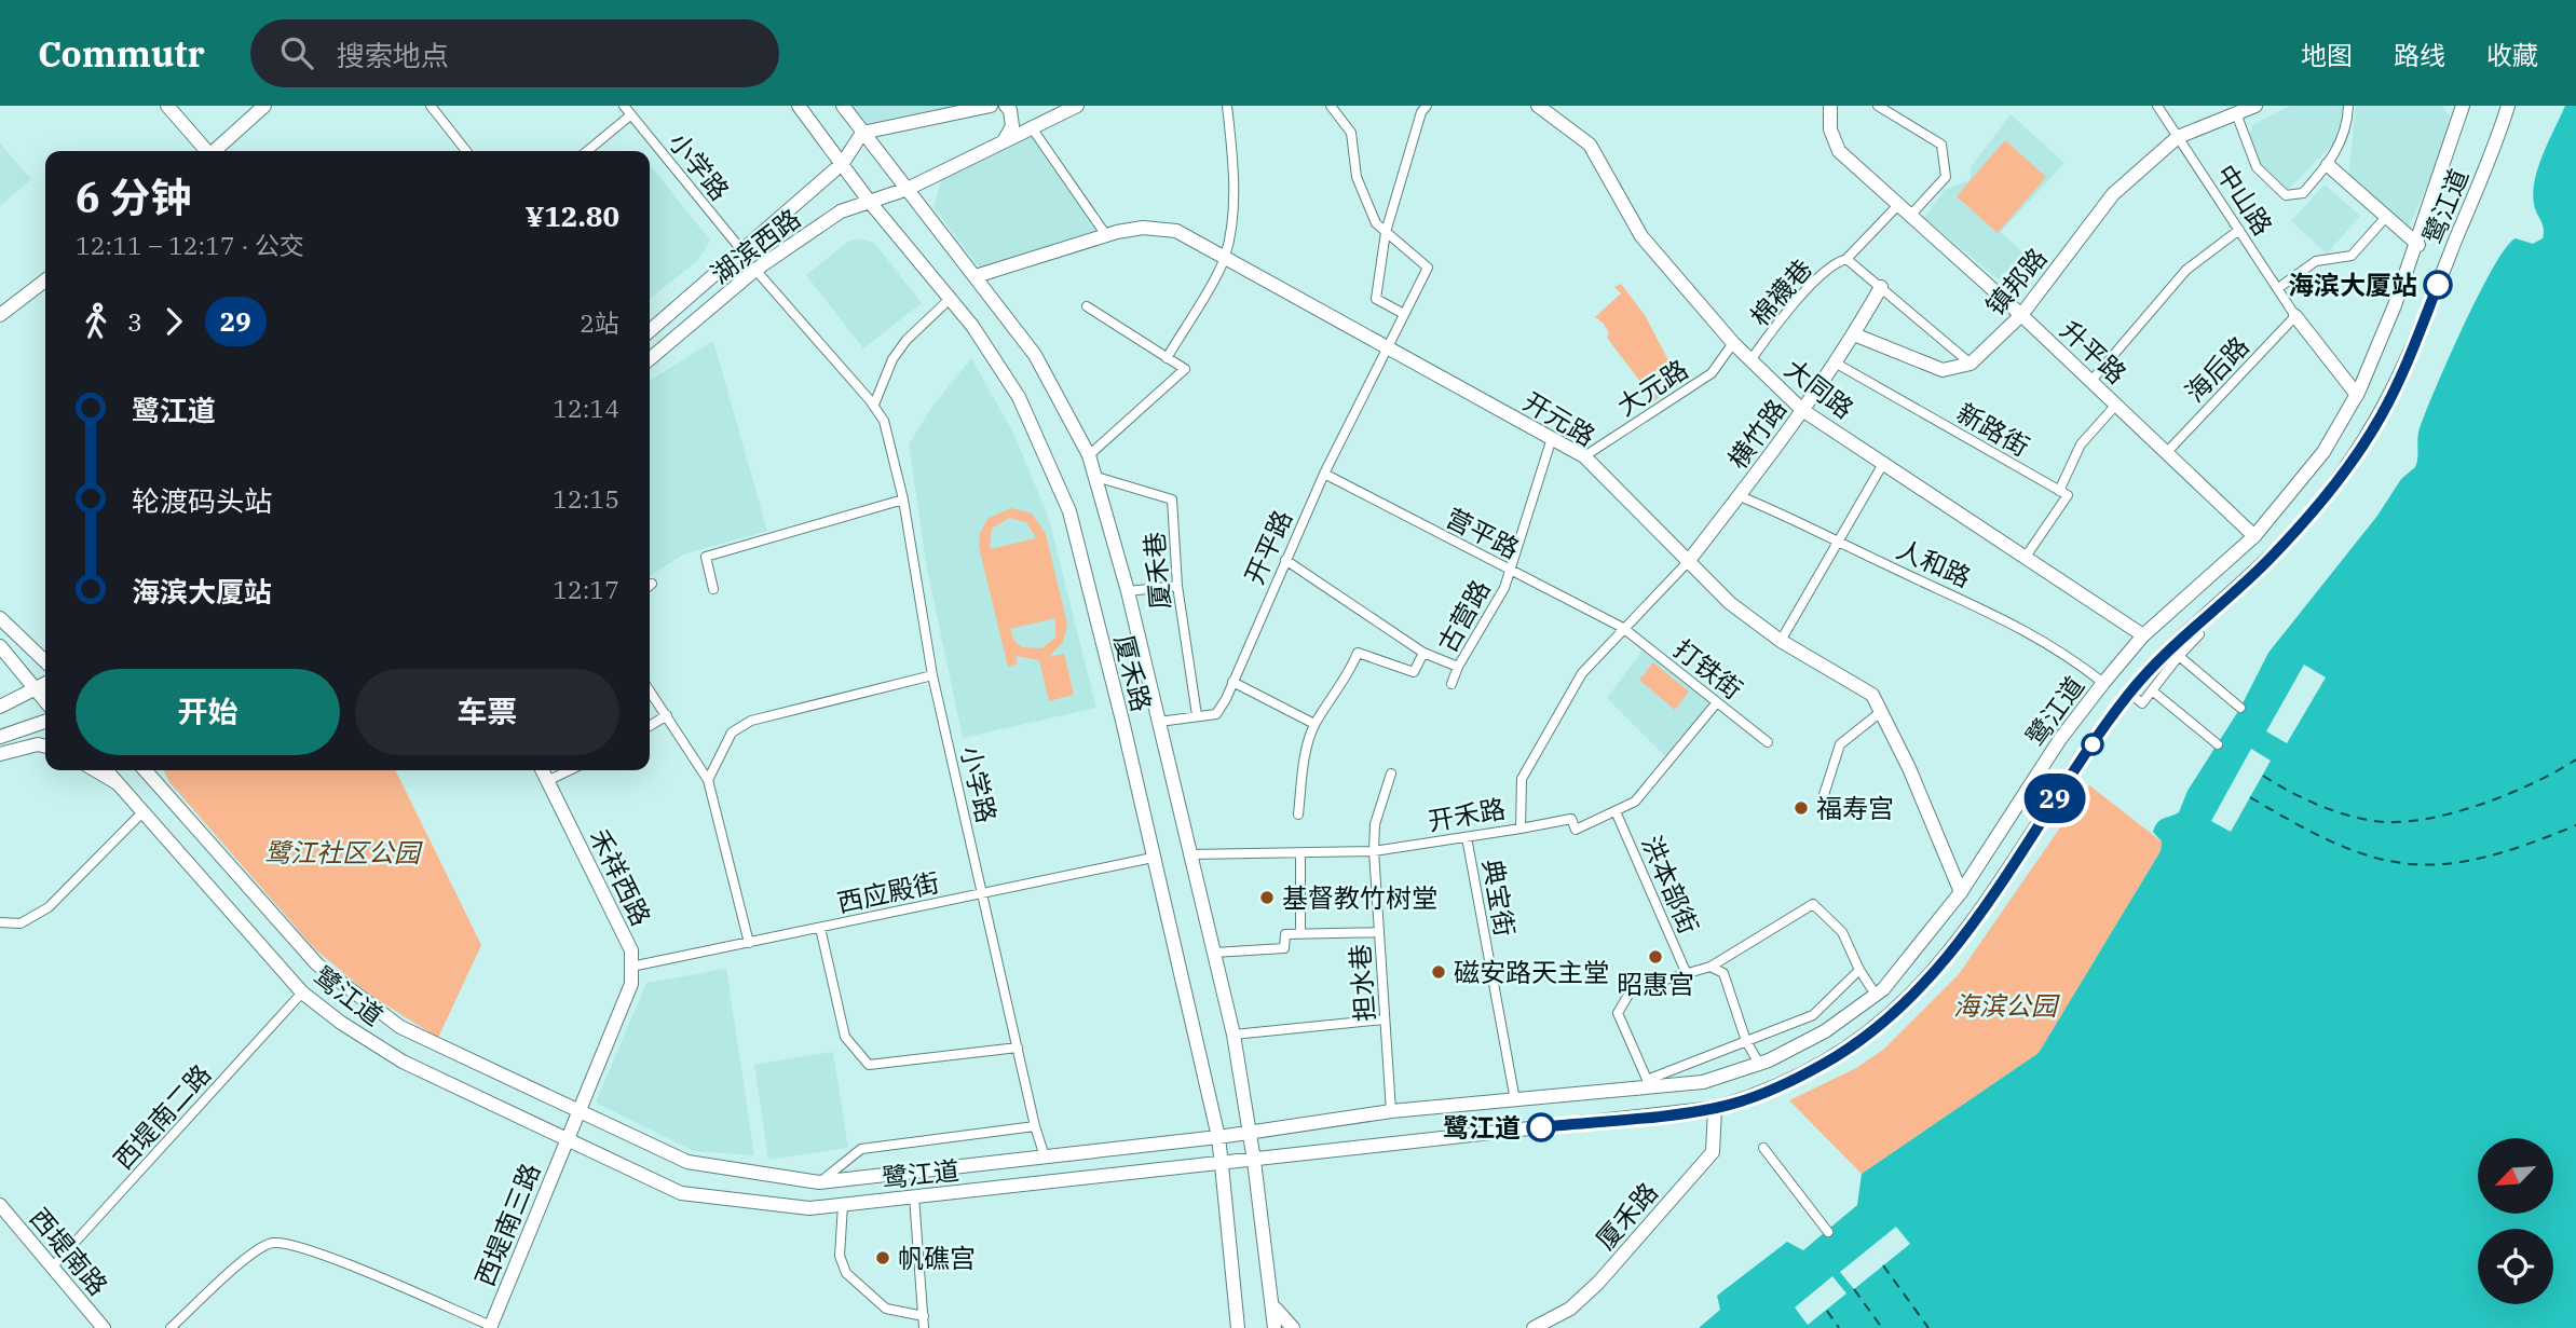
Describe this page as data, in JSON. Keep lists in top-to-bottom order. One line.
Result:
{"streets":{"main road":["鹭江道","湖滨西路","镇邦路","升平路","大同路","开元路","横竹路","厦禾路","禾祥西路","西堤南三路","西堤南路"],"street":["小学路","中山路","棉襪巷","海后路","大元路","新路街","营平路","开平路","人和路","厦禾巷","古营路","打铁街","开禾路","洪本部街","西应殿街","典宝街","担水巷","西堤南二路"]},"crossings":[["小学路","鹭江道"],["小学路","湖滨西路"],["小学路","西应殿街"],["中山路","镇邦路"],["中山路","海后路"],["鹭江道","升平路"],["鹭江道","大同路"],["鹭江道","开元路"],["鹭江道","人和路"],["鹭江道","厦禾路"],["鹭江道","禾祥西路"],["鹭江道","典宝街"],["鹭江道","担水巷"],["鹭江道","西堤南二路"],["鹭江道","西堤南三路"],["湖滨西路","厦禾路"],["镇邦路","升平路"],["棉襪巷","升平路"],["棉襪巷","大同路"],["升平路","海后路"],["大元路","大同路"],["大元路","开元路"],["大同路","横竹路"],["开元路","横竹路"],["开元路","开平路"],["开元路","古营路"],["开元路","厦禾路"],["开元路","开禾路"],["新路街","横竹路"],["横竹路","人和路"],["横竹路","开禾路"],["营平路","开平路"],["营平路","古营路"],["营平路","打铁街"],["营平路","开禾路"],["开平路","厦禾巷"],["开平路","厦禾路"],["厦禾巷","厦禾路"],["打铁街","开禾路"],["厦禾路","开禾路"],["厦禾路","西应殿街"],["开禾路","典宝街"],["开禾路","担水巷"],["禾祥西路","西应殿街"],["禾祥西路","西堤南三路"],["西堤南二路","西堤南路"]],"parks":["鹭江社区公园","海滨公园"],"places":["海滨大厦站","福寿宫","基督教竹树堂","昭惠宫","磁安路天主堂","鹭江道","帆礁宫"],"lines":["bus line 29"],"north":"bottom left","page":{"header":"Commutr","search":"搜索地点","nav":["地图","路线","收藏"],"on_map":"29","heading":["6 分钟","12:11 – 12:17 · 公交","¥12.80"],"legs":["3","29","2站"],"list":[{"name":"鹭江道","value":"12:14"},{"name":"轮渡码头站","value":"12:15"},{"name":"海滨大厦站","value":"12:17"}],"buttons":["开始","车票"]}}
